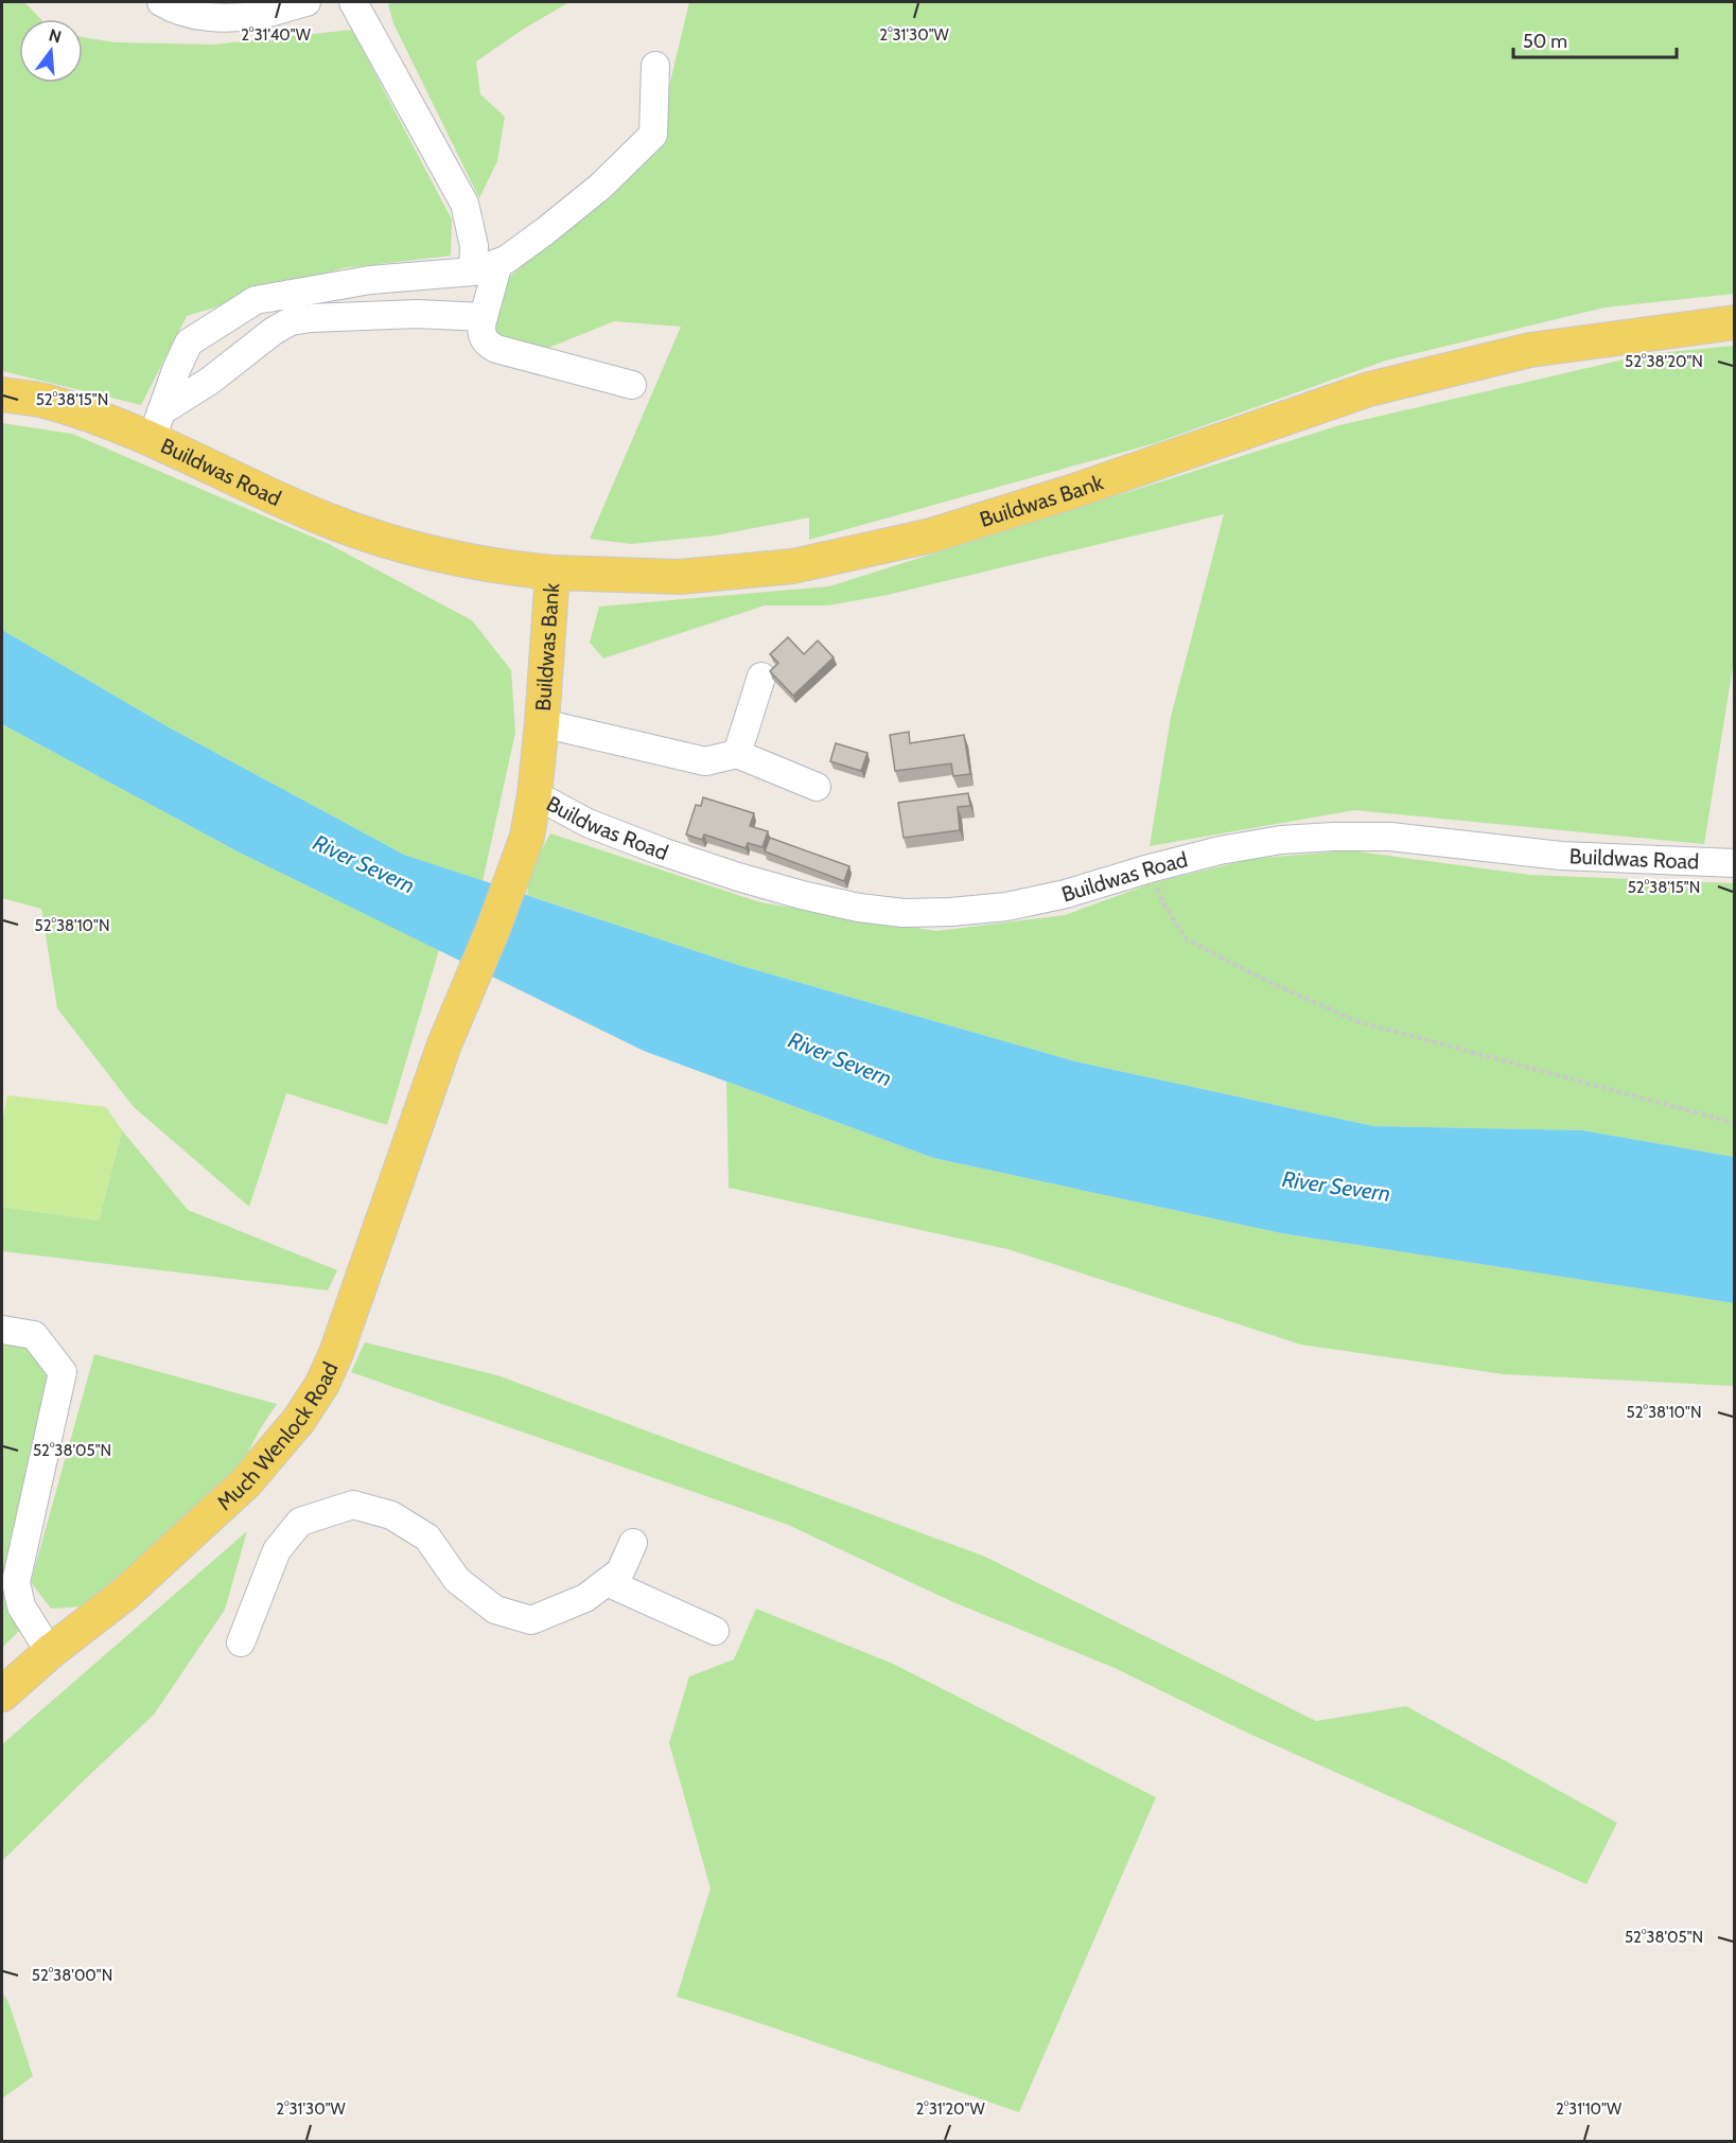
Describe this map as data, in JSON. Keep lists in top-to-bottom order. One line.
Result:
{"streets":{"main road":["Buildwas Road","Buildwas Bank","Much Wenlock Road"]},"crossings":[["Buildwas Road","Buildwas Bank"],["Buildwas Bank","Much Wenlock Road"]],"water":["River Severn"],"scale_bar":"50 m","north":"top","coordinates":["2°31'40\"W","2°31'30\"W","52°38'20\"N","52°38'15\"N","52°38'10\"N","52°38'05\"N","52°38'00\"N","2°31'20\"W","2°31'10\"W"]}
